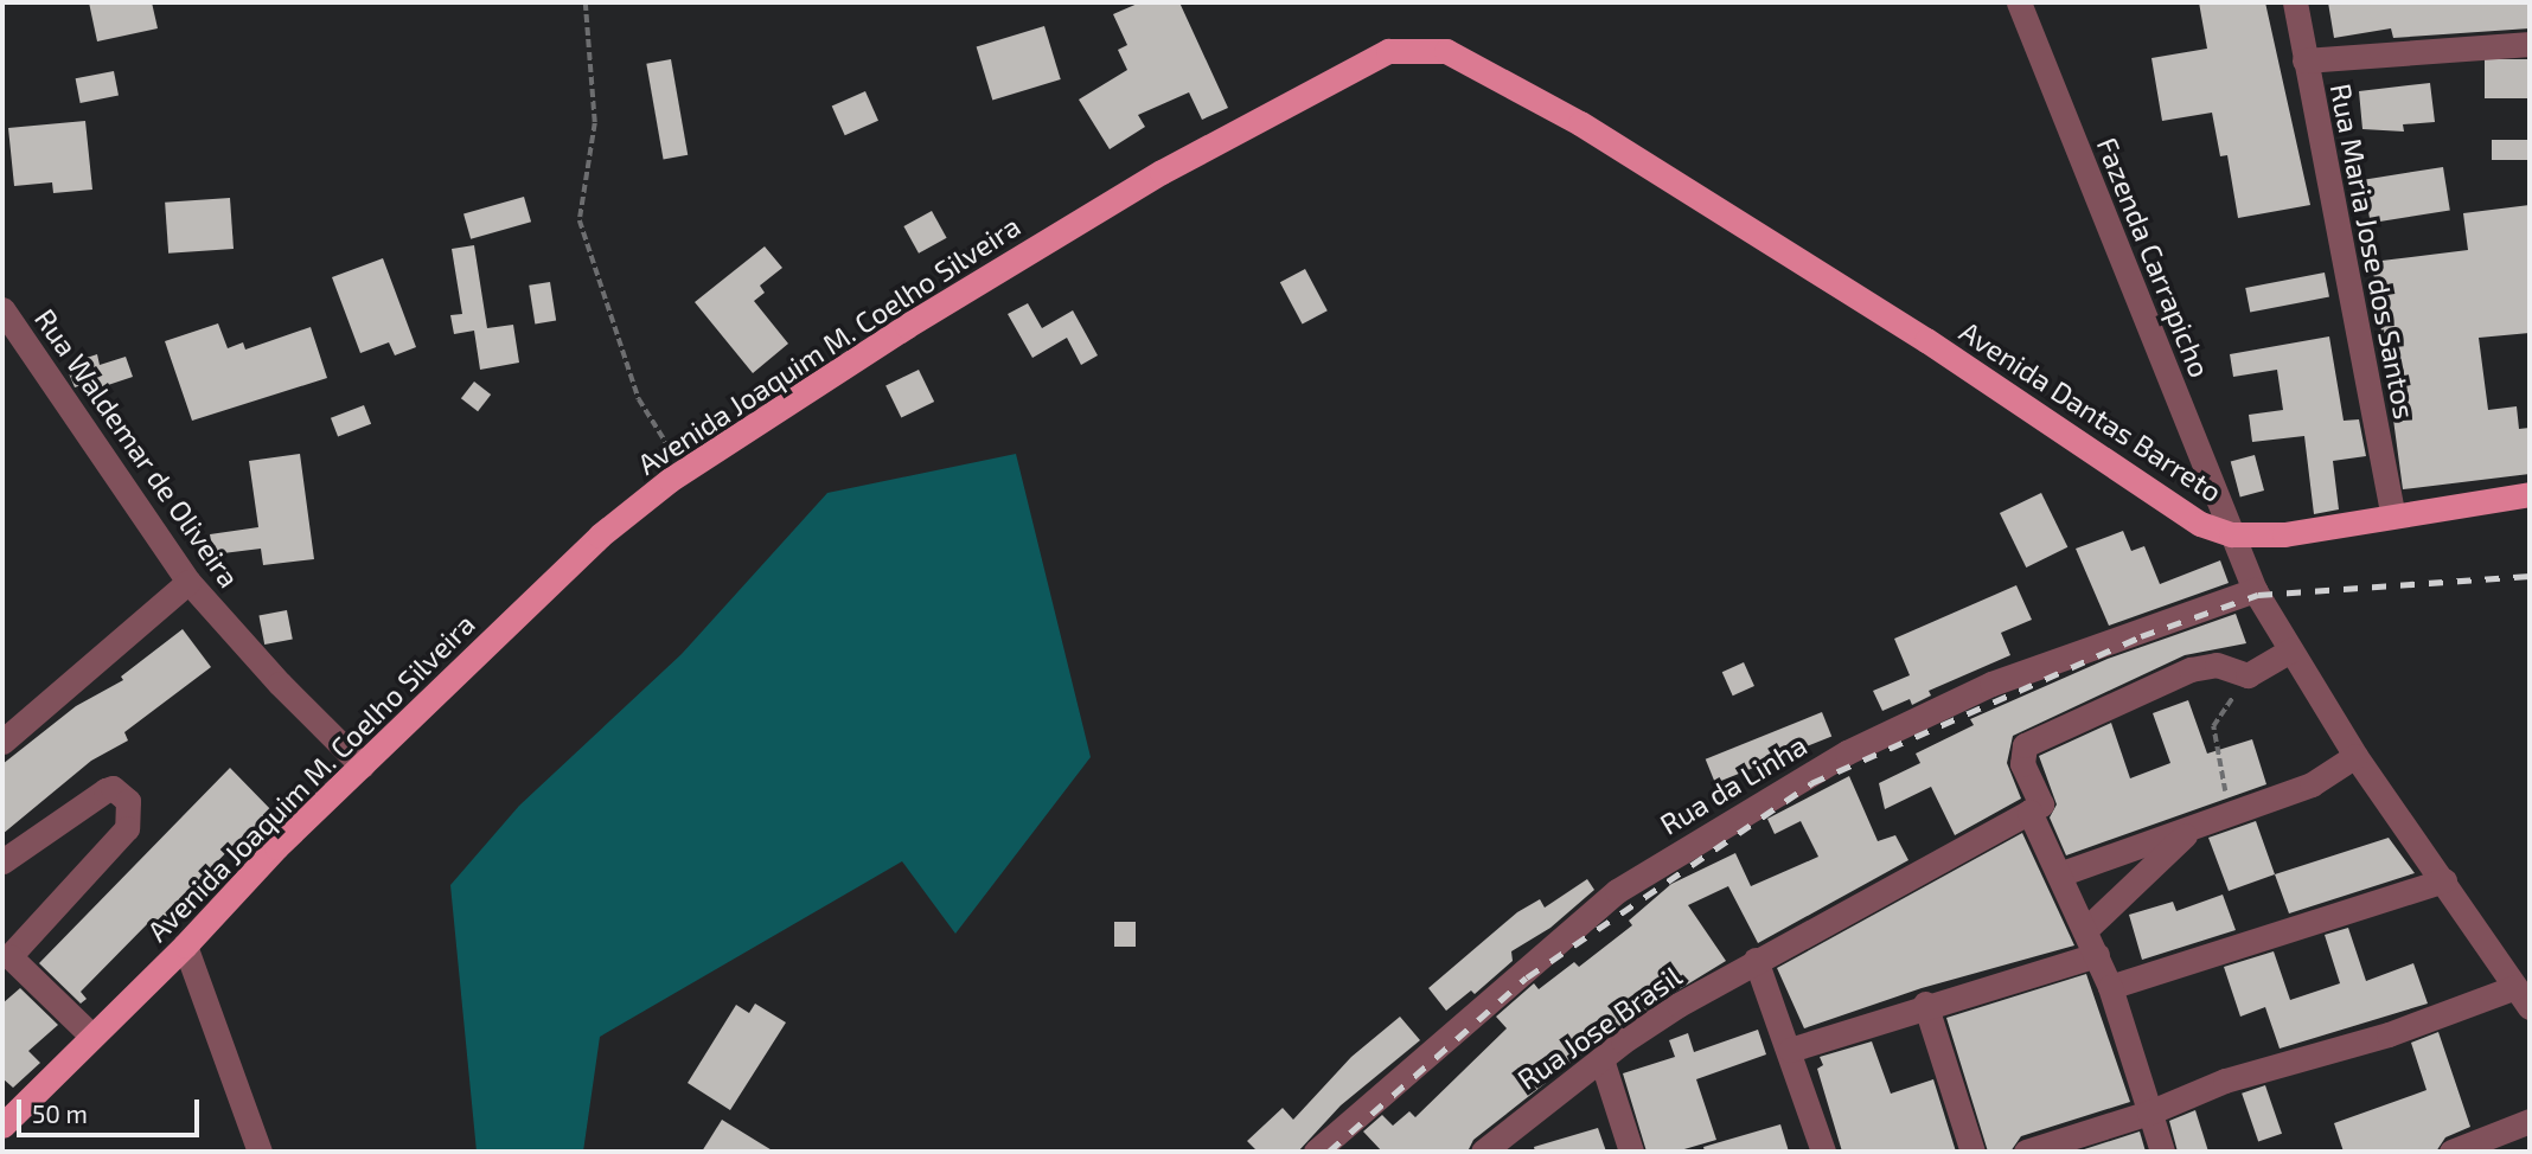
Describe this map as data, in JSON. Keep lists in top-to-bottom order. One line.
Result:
{"streets":{"main road":["Avenida Joaquim M. Coelho Silveira","Avenida Dantas Barreto"],"street":["Rua Maria Jose dos Santos","Fazenda Carrapicho","Rua Waldemar de Oliveira","Rua da Linha","Rua Jose Brasil"]},"crossings":[["Rua Maria Jose dos Santos","Avenida Dantas Barreto"],["Fazenda Carrapicho","Avenida Dantas Barreto"],["Fazenda Carrapicho","Rua da Linha"],["Avenida Joaquim M. Coelho Silveira","Avenida Dantas Barreto"],["Avenida Joaquim M. Coelho Silveira","Rua Waldemar de Oliveira"]],"scale_bar":"50 m"}
